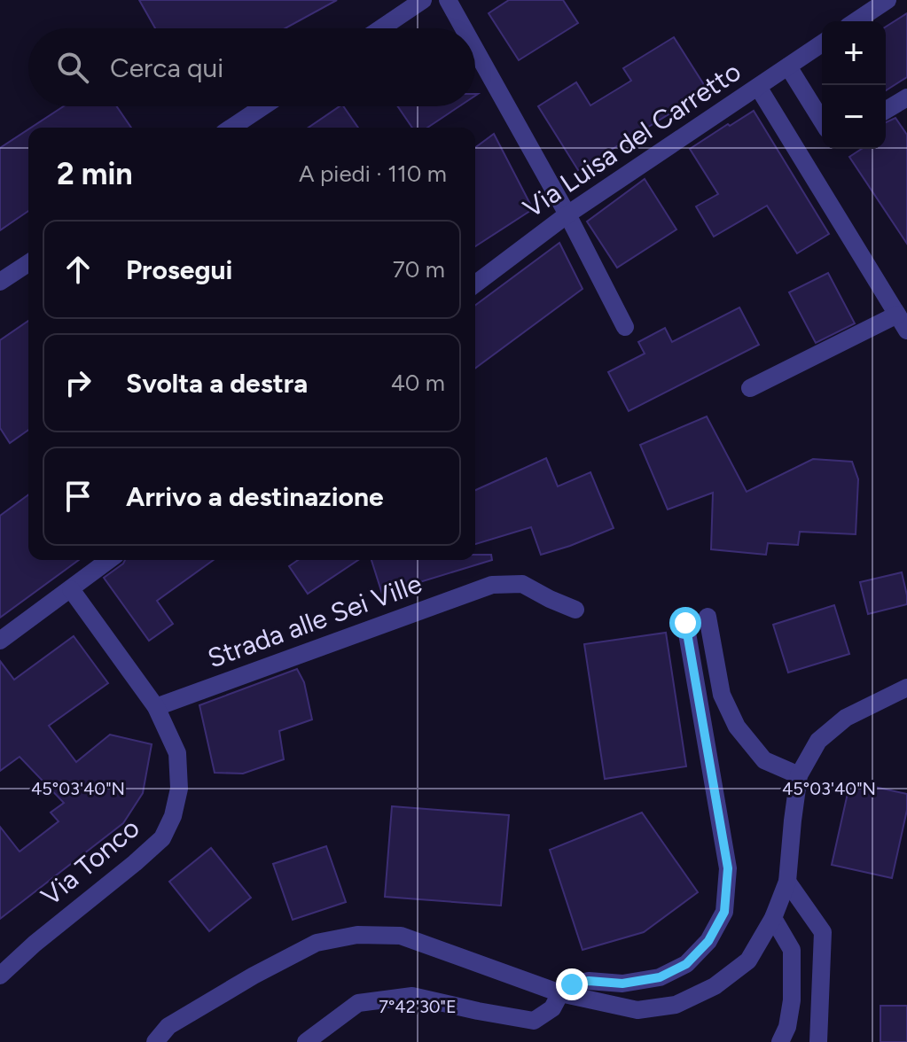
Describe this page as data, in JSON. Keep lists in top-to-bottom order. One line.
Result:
{"streets":{"street":["Via Luisa del Carretto","Strada alle Sei Ville","Via Tonco"]},"crossings":[["Strada alle Sei Ville","Via Tonco"]],"page":{"map_buttons":["+","−"],"search":"Cerca qui","heading":["2 min","A piedi · 110 m"],"list":[["Prosegui","70 m"],["Svolta a destra","40 m"],"Arrivo a destinazione"]},"coordinates":["45°03'40\"N","7°42'30\"E"]}
